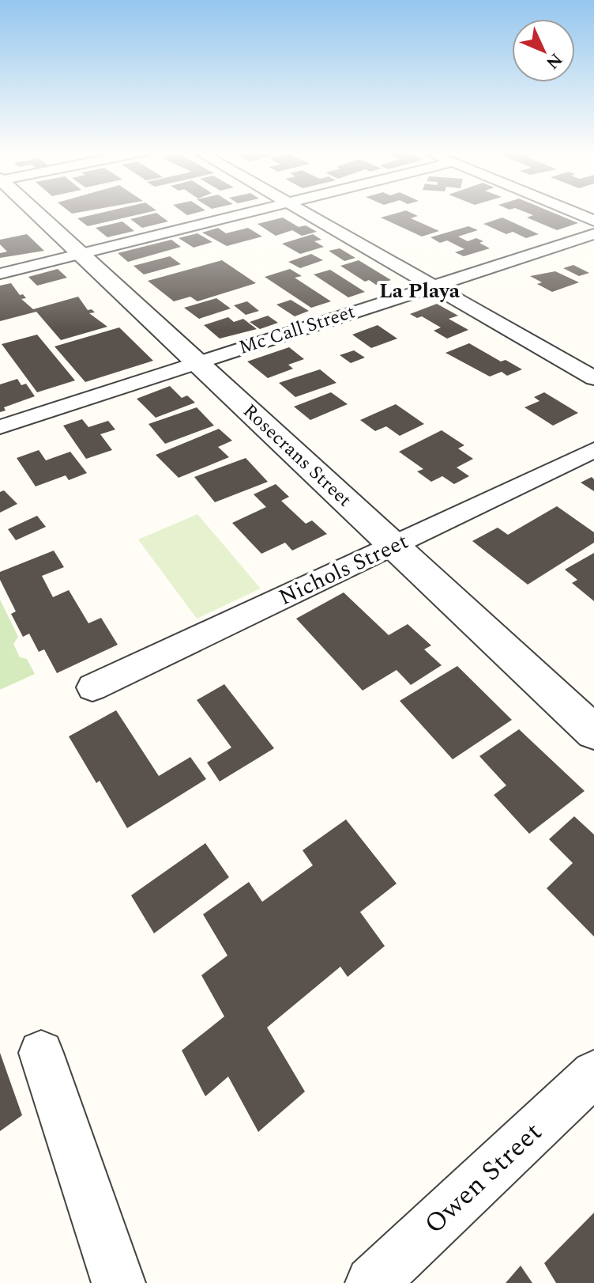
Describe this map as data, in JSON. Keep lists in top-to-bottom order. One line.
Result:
{"streets":{"street":["Mc Call Street","Rosecrans Street","Nichols Street","Owen Street"]},"crossings":[["Mc Call Street","Rosecrans Street"],["Rosecrans Street","Nichols Street"]],"districts":["La Playa"],"north":"bottom right"}
